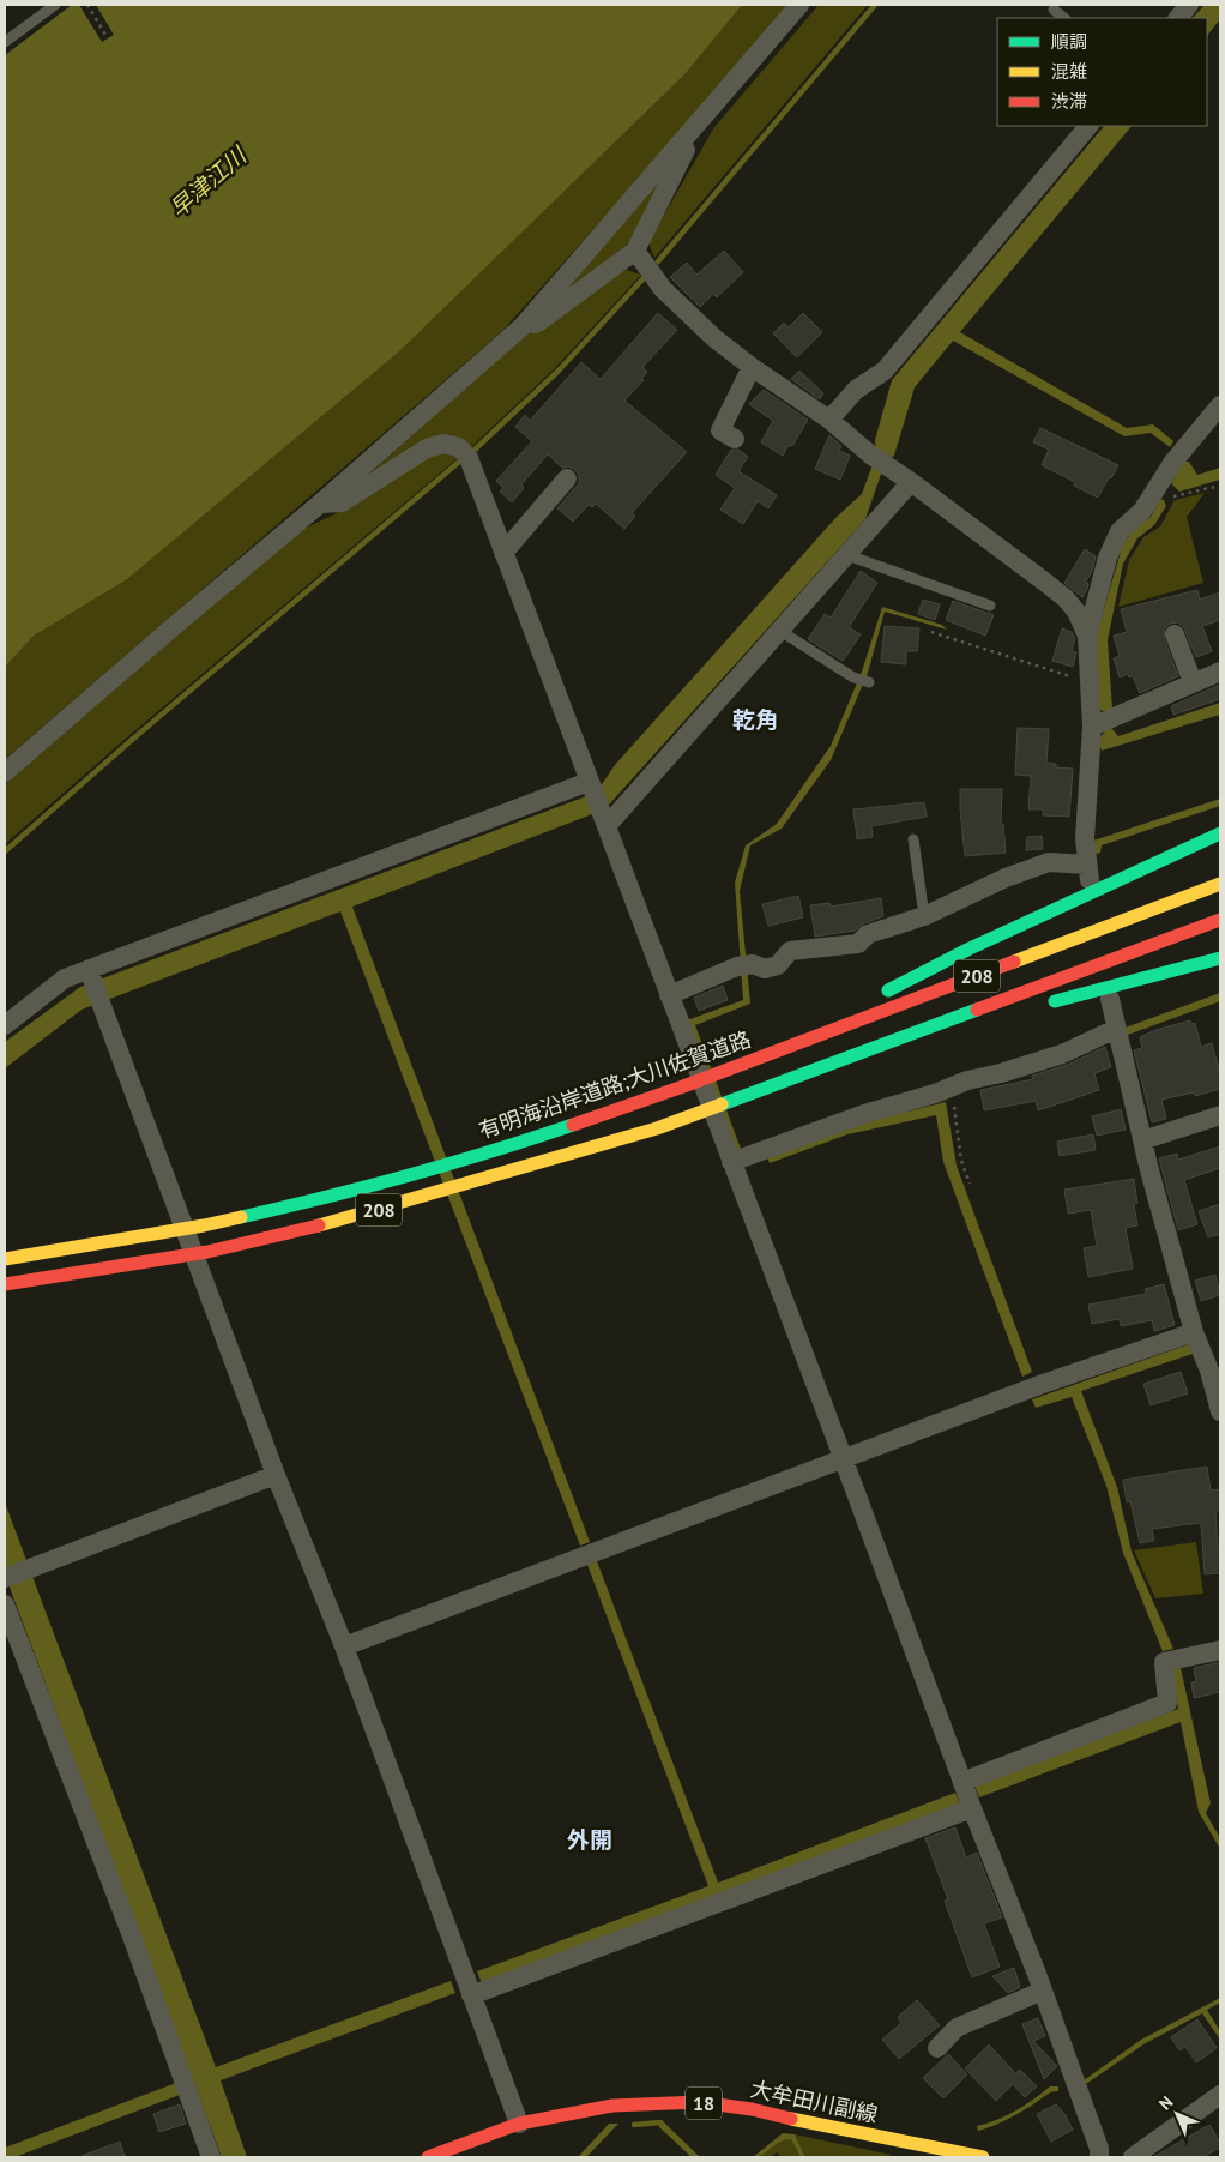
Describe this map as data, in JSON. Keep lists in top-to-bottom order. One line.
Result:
{"streets":{"main road":["208","有明海沿岸道路;大川佐賀道路","大牟田川副線","18"]},"districts":["乾角","外開"],"water":["早津江川"],"legend":["順調","混雑","渋滞"],"north":"top left"}
